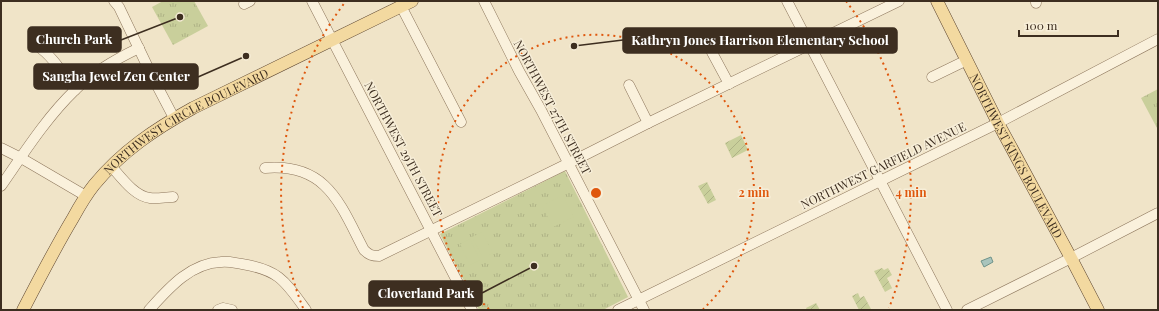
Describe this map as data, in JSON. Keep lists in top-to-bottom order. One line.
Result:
{"streets":{"main road":["NORTHWEST CIRCLE BOULEVARD","NORTHWEST KINGS BOULEVARD"],"street":["NORTHWEST 27TH STREET","NORTHWEST 29TH STREET","NORTHWEST GARFIELD AVENUE"]},"crossings":[["NORTHWEST 27TH STREET","NORTHWEST GARFIELD AVENUE"],["NORTHWEST CIRCLE BOULEVARD","NORTHWEST 29TH STREET"],["NORTHWEST KINGS BOULEVARD","NORTHWEST GARFIELD AVENUE"]],"places":["Church Park","Kathryn Jones Harrison Elementary School","Sangha Jewel Zen Center","Cloverland Park"],"scale_bar":"100 m","rings":["2 min","4 min"]}
